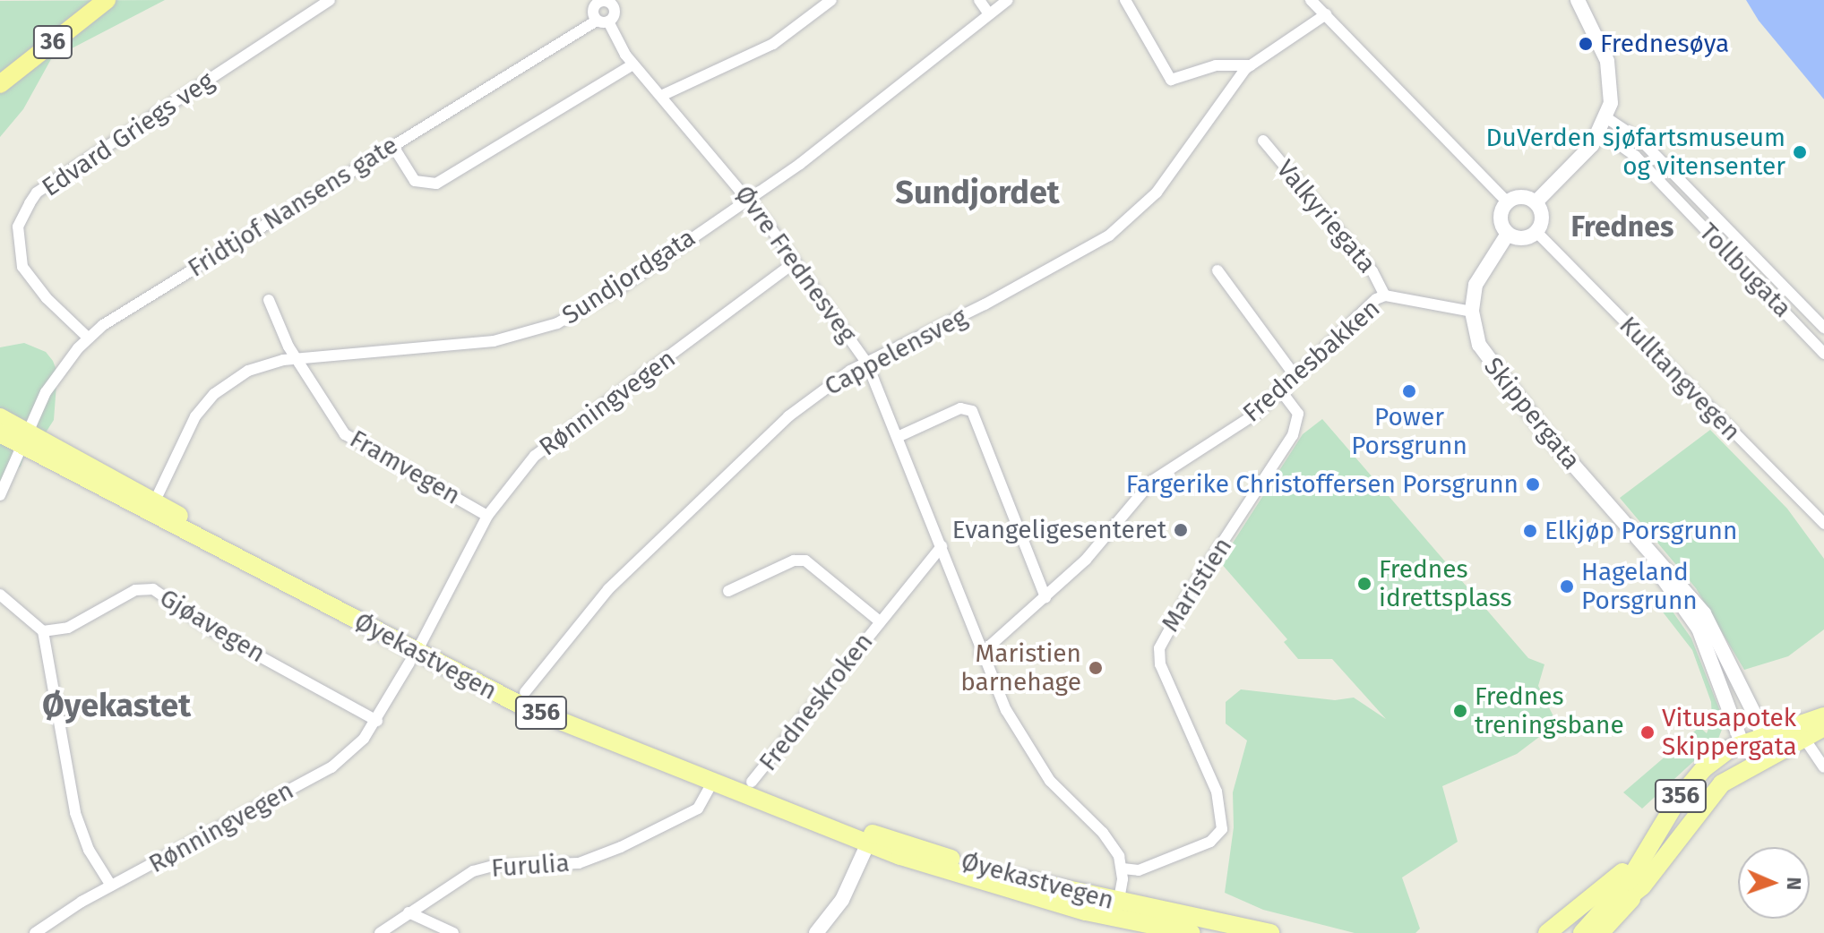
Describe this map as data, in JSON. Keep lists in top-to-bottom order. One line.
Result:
{"streets":{"highway":["36"],"main road":["Øyekastvegen","356"],"street":["Edvard Griegs veg","Fridtjof Nansens gate","Valkyriegata","Øvre Frednesveg","Tollbugata","Sundjordgata","Cappelensveg","Frednesbakken","Kulltangvegen","Rønningvegen","Skippergata","Framvegen","Maristien","Gjøavegen","Fredneskroken","Furulia"]},"crossings":[["Edvard Griegs veg","Fridtjof Nansens gate"],["Fridtjof Nansens gate","Øvre Frednesveg"],["Fridtjof Nansens gate","Øyekastvegen"],["Valkyriegata","Frednesbakken"],["Øvre Frednesveg","Sundjordgata"],["Øvre Frednesveg","Cappelensveg"],["Øvre Frednesveg","Frednesbakken"],["Øvre Frednesveg","Rønningvegen"],["Øvre Frednesveg","Fredneskroken"],["Sundjordgata","Framvegen"],["Frednesbakken","Skippergata"],["Frednesbakken","Maristien"],["Kulltangvegen","Skippergata"],["Rønningvegen","Framvegen"],["Rønningvegen","Gjøavegen"],["Rønningvegen","Øyekastvegen"],["Skippergata","356"],["Øyekastvegen","Furulia"]],"districts":["Sundjordet","Frednes","Øyekastet"],"places":["Frednesøya","DuVerden sjøfartsmuseum og vitensenter","Power Porsgrunn","Fargerike Christoffersen Porsgrunn","Evangeligesenteret","Elkjøp Porsgrunn","Frednes idrettsplass","Hageland Porsgrunn","Maristien barnehage","Frednes treningsbane","Vitusapotek Skippergata"],"north":"right"}
